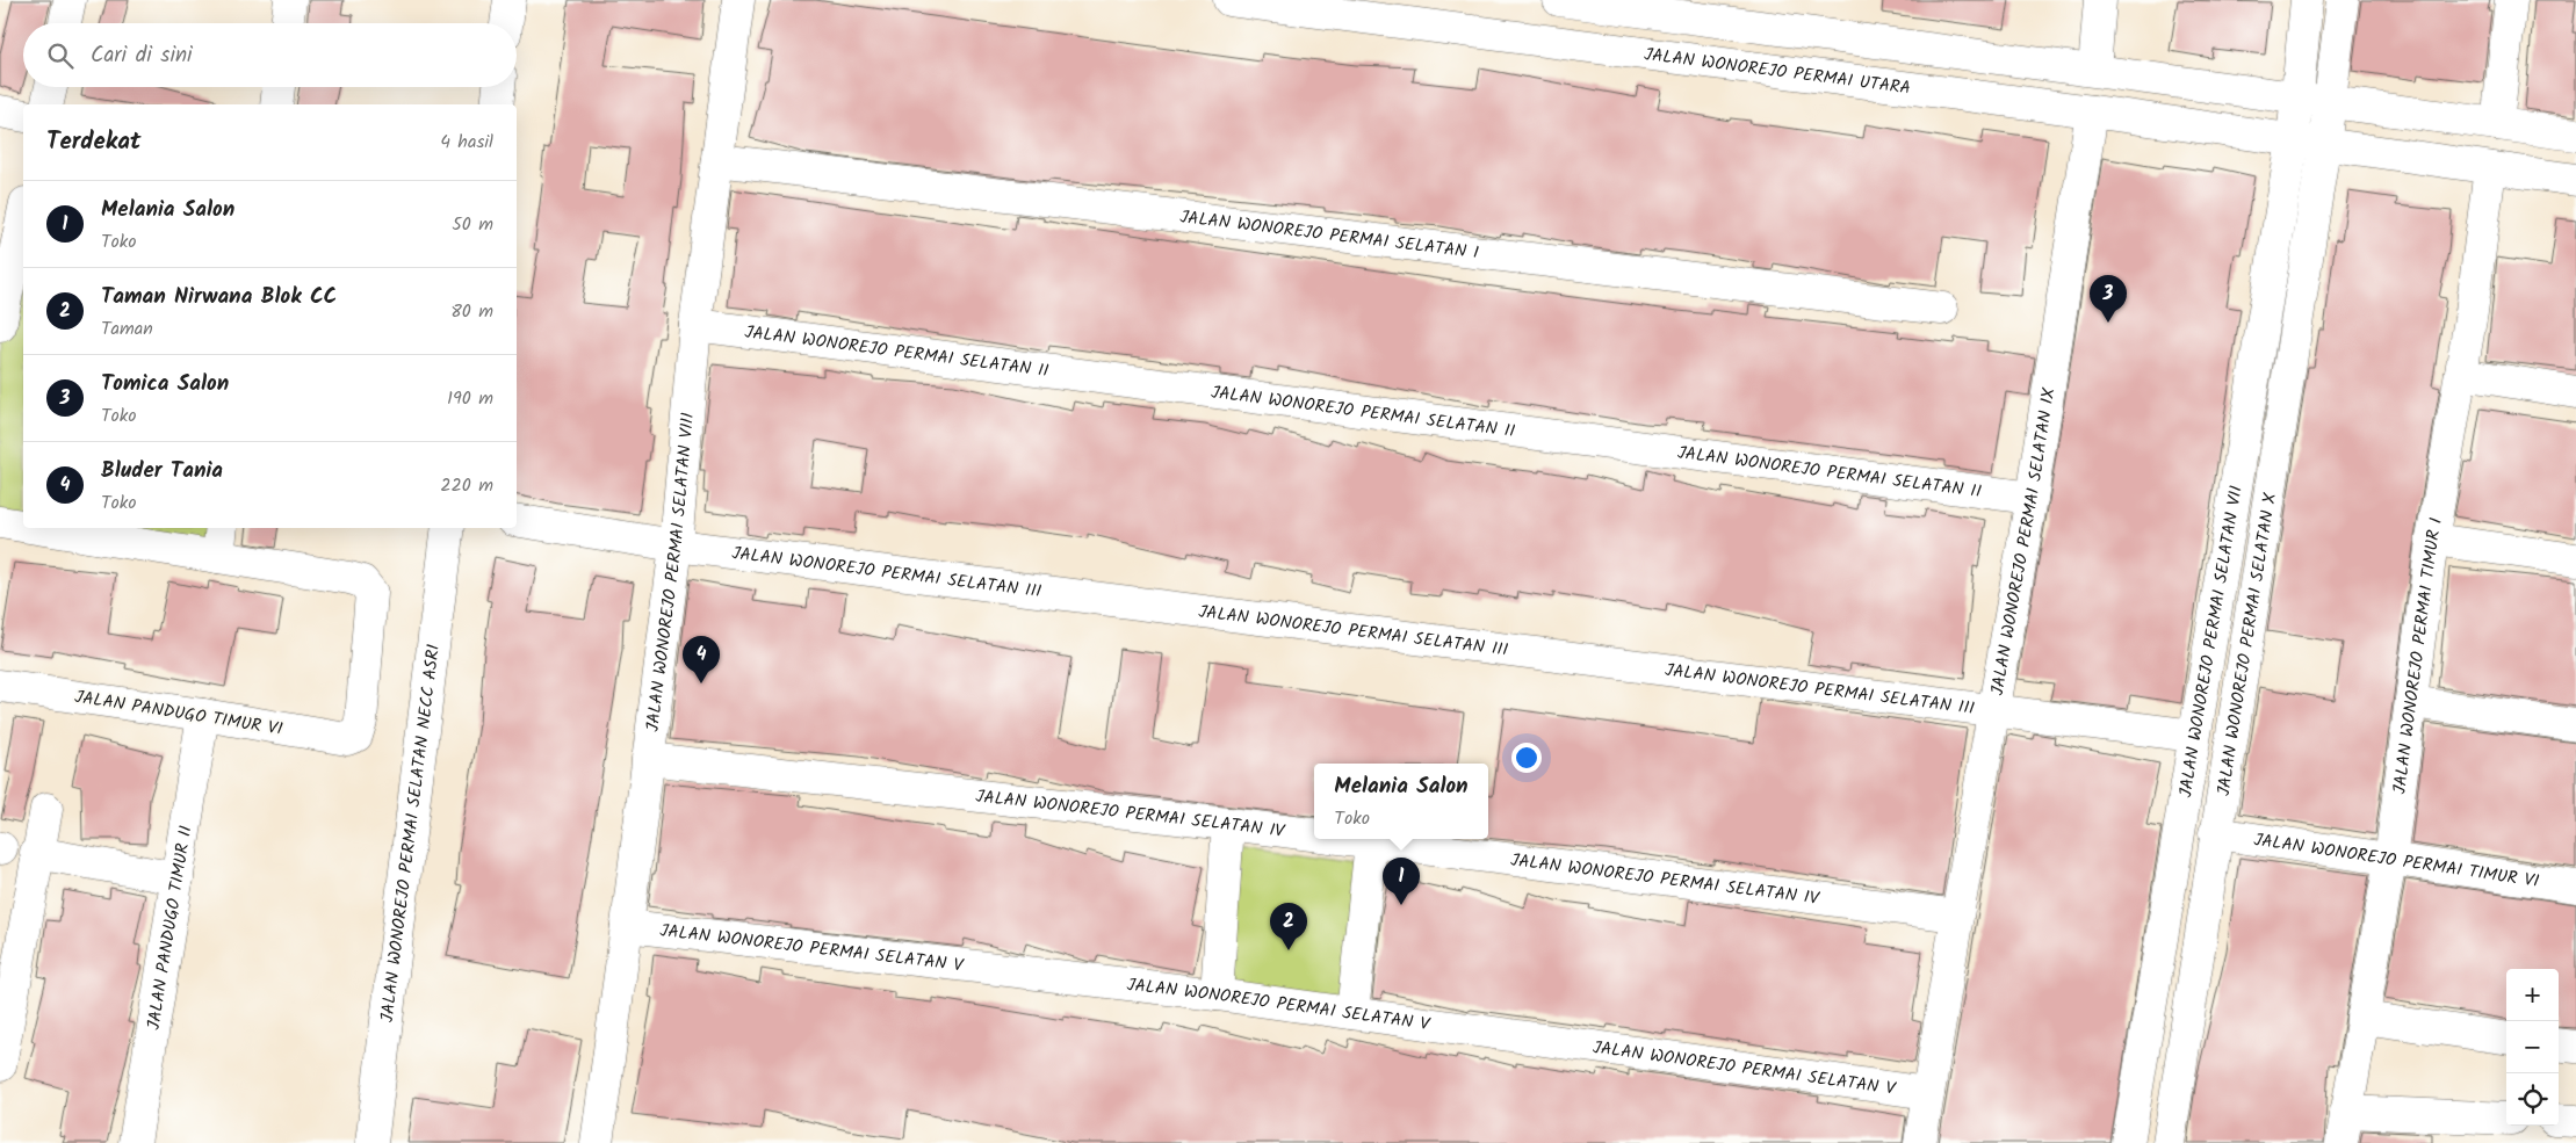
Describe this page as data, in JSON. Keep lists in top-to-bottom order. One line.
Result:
{"streets":{"street":["JALAN WONOREJO PERMAI UTARA","JALAN WONOREJO PERMAI SELATAN I","JALAN WONOREJO PERMAI SELATAN II","JALAN WONOREJO PERMAI SELATAN IX","JALAN WONOREJO PERMAI SELATAN VIII","JALAN WONOREJO PERMAI SELATAN III","JALAN WONOREJO PERMAI SELATAN VII","JALAN WONOREJO PERMAI SELATAN X","JALAN WONOREJO PERMAI TIMUR I","JALAN PANDUGO TIMUR VI","JALAN WONOREJO PERMAI SELATAN IV","JALAN WONOREJO PERMAI SELATAN NECC ASRI","JALAN WONOREJO PERMAI TIMUR VI","JALAN PANDUGO TIMUR II","JALAN WONOREJO PERMAI SELATAN V"]},"crossings":[["JALAN WONOREJO PERMAI UTARA","JALAN WONOREJO PERMAI SELATAN IX"],["JALAN WONOREJO PERMAI UTARA","JALAN WONOREJO PERMAI SELATAN VII"],["JALAN WONOREJO PERMAI UTARA","JALAN WONOREJO PERMAI SELATAN X"],["JALAN WONOREJO PERMAI UTARA","JALAN WONOREJO PERMAI TIMUR I"],["JALAN WONOREJO PERMAI SELATAN I","JALAN WONOREJO PERMAI SELATAN VIII"],["JALAN WONOREJO PERMAI SELATAN II","JALAN WONOREJO PERMAI SELATAN IX"],["JALAN WONOREJO PERMAI SELATAN II","JALAN WONOREJO PERMAI SELATAN VIII"],["JALAN WONOREJO PERMAI SELATAN IX","JALAN WONOREJO PERMAI SELATAN III"],["JALAN WONOREJO PERMAI SELATAN IX","JALAN WONOREJO PERMAI SELATAN IV"],["JALAN WONOREJO PERMAI SELATAN IX","JALAN WONOREJO PERMAI SELATAN V"],["JALAN WONOREJO PERMAI SELATAN VIII","JALAN WONOREJO PERMAI SELATAN III"],["JALAN WONOREJO PERMAI SELATAN VIII","JALAN WONOREJO PERMAI SELATAN IV"],["JALAN WONOREJO PERMAI SELATAN VIII","JALAN WONOREJO PERMAI SELATAN V"],["JALAN WONOREJO PERMAI SELATAN III","JALAN WONOREJO PERMAI SELATAN VII"],["JALAN WONOREJO PERMAI SELATAN VII","JALAN WONOREJO PERMAI SELATAN X"],["JALAN WONOREJO PERMAI SELATAN X","JALAN WONOREJO PERMAI TIMUR VI"],["JALAN WONOREJO PERMAI TIMUR I","JALAN WONOREJO PERMAI TIMUR VI"],["JALAN PANDUGO TIMUR VI","JALAN PANDUGO TIMUR II"]],"page":{"search":"Cari di sini","heading":["Terdekat","4 hasil"],"list":[{"mark":"1","name":"Melania Salon","note":"Toko","value":"50 m"},{"mark":"2","name":"Taman Nirwana Blok CC","note":"Taman","value":"80 m"},{"mark":"3","name":"Tomica Salon","note":"Toko","value":"190 m"},{"mark":"4","name":"Bluder Tania","note":"Toko","value":"220 m"}],"pins":["3","4","1","2"],"popup":["Melania Salon","Toko"],"map_buttons":["+","−"]}}
